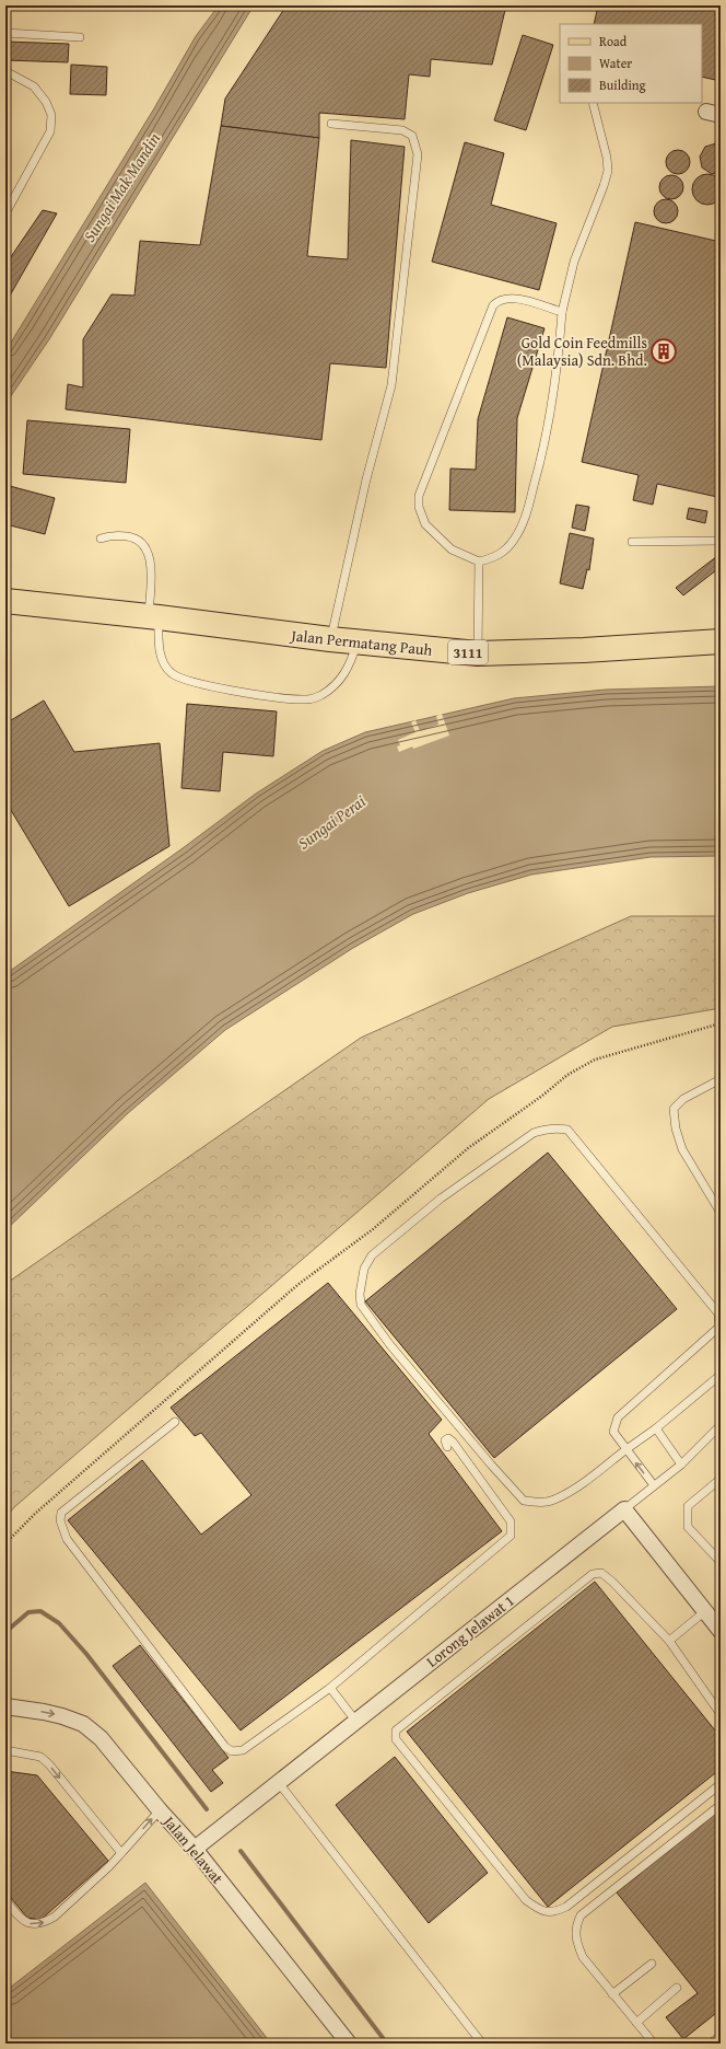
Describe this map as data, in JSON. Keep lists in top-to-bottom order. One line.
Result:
{"streets":{"main road":["Jalan Permatang Pauh","3111"],"street":["Lorong Jelawat 1","Jalan Jelawat"]},"crossings":[["Lorong Jelawat 1","Jalan Jelawat"]],"one_way":["Jalan Jelawat"],"water":["Sungai Mak Mandin","Sungai Perai"],"places":{"building":["Gold Coin Feedmills (Malaysia) Sdn. Bhd."]},"legend":["Road","Water","Building"]}
